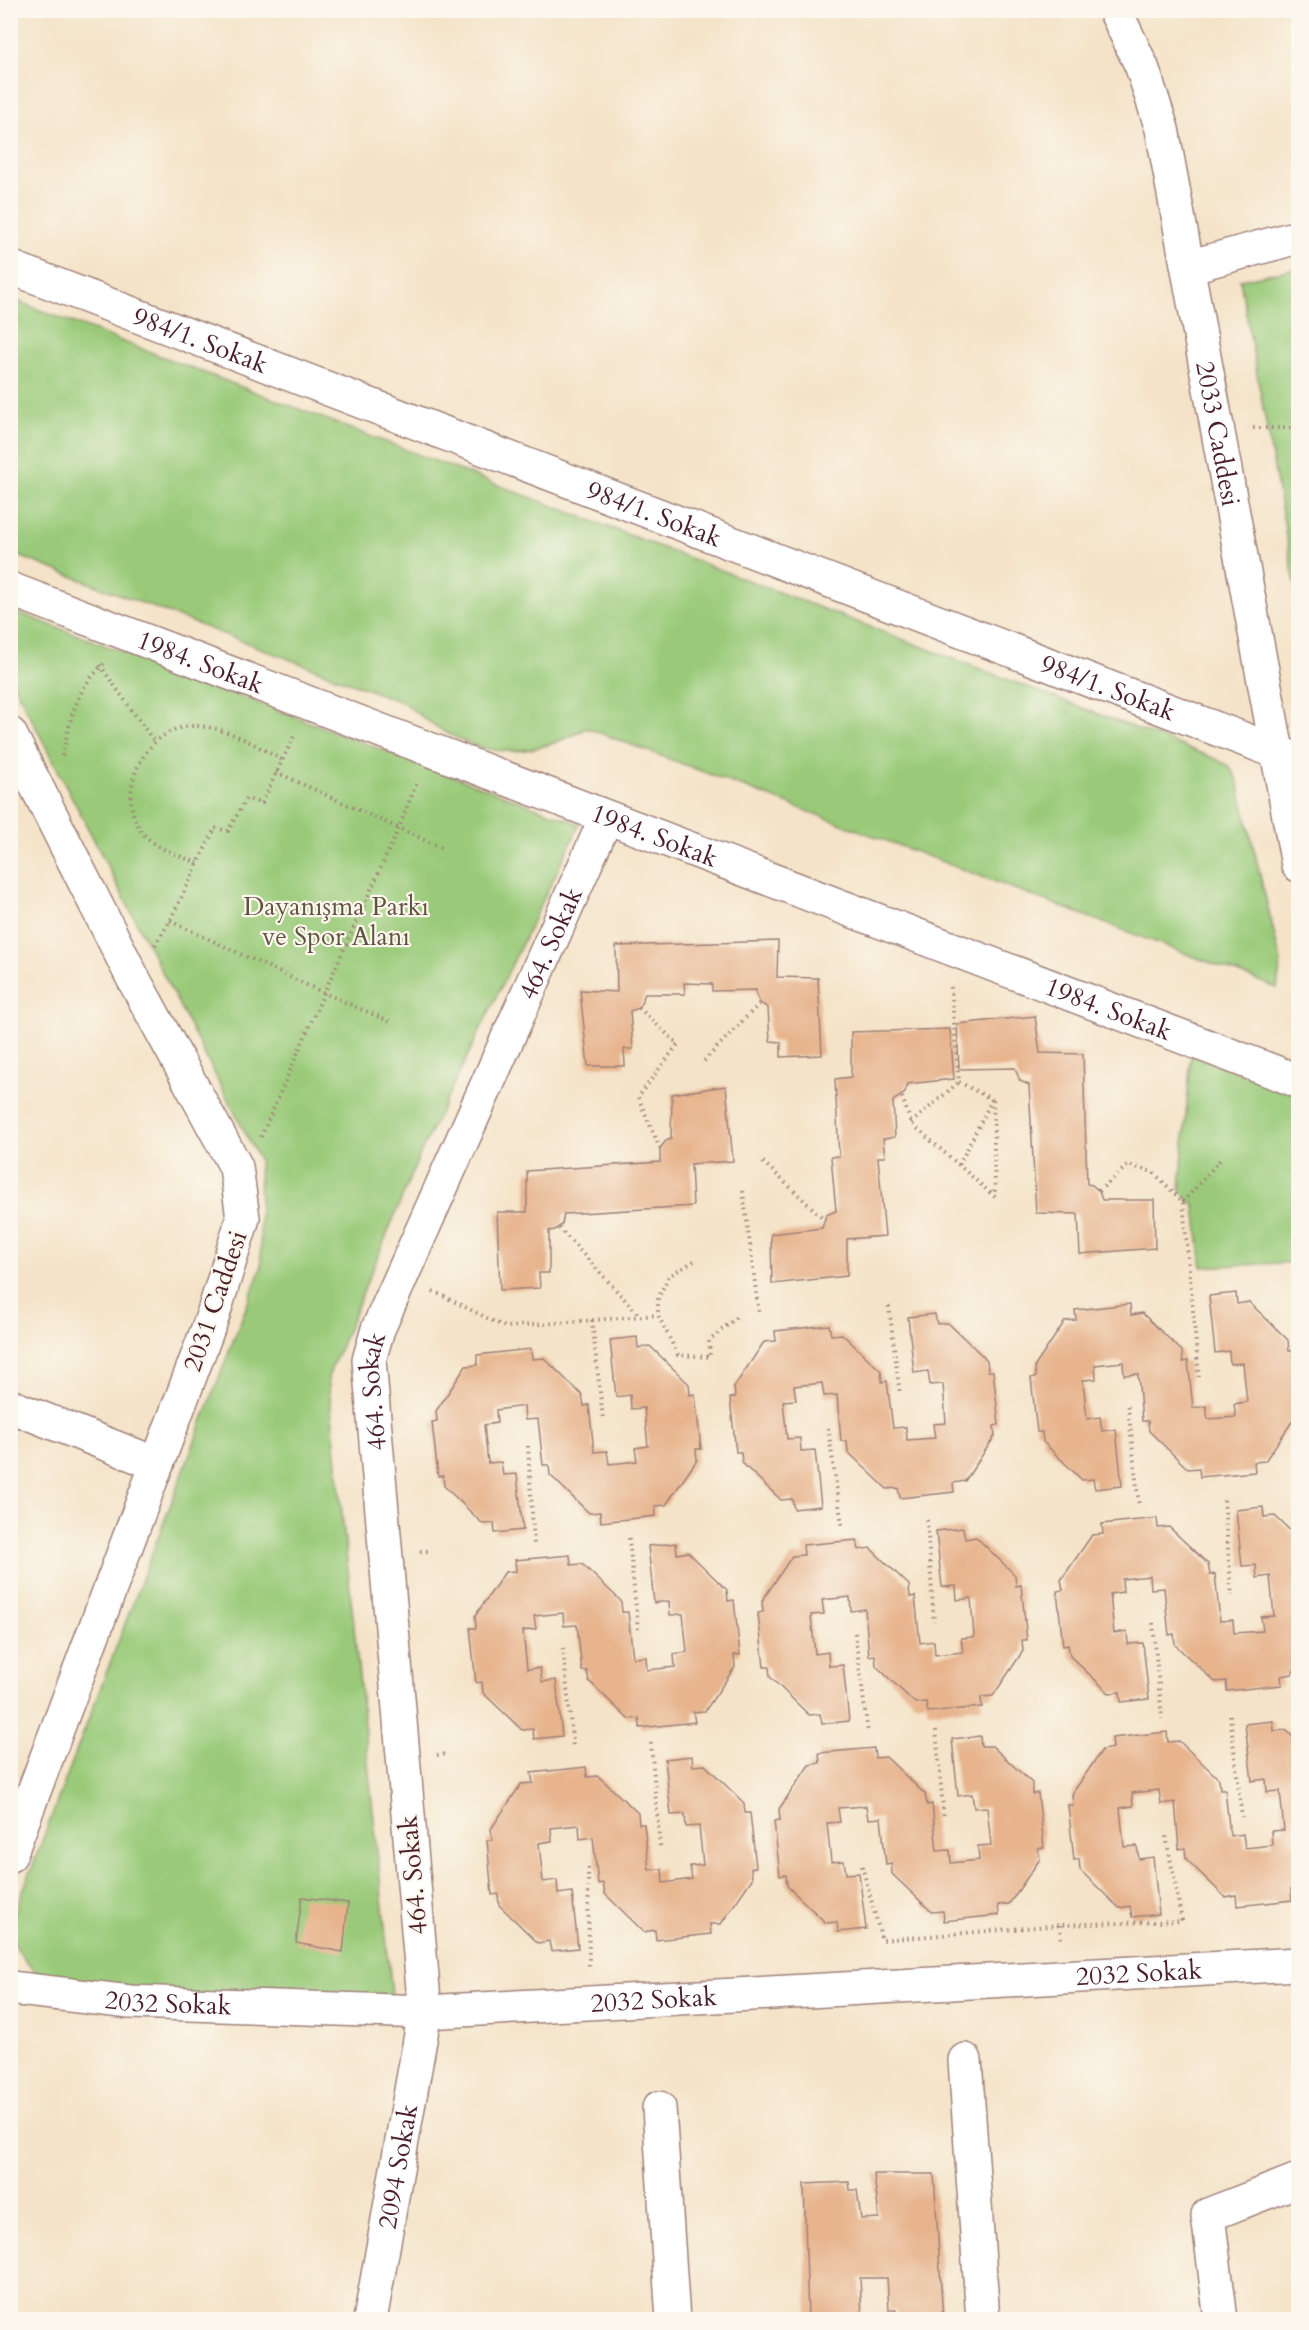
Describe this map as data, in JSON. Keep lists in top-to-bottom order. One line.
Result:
{"streets":{"street":["984/1. Sokak","2033 Caddesi","1984. Sokak","464. Sokak","2031 Caddesi","2032 Sokak","2094 Sokak"]},"crossings":[["984/1. Sokak","2033 Caddesi"],["1984. Sokak","464. Sokak"],["464. Sokak","2032 Sokak"],["464. Sokak","2094 Sokak"],["2032 Sokak","2094 Sokak"]],"parks":["Dayanışma Parkı ve Spor Alanı"]}
